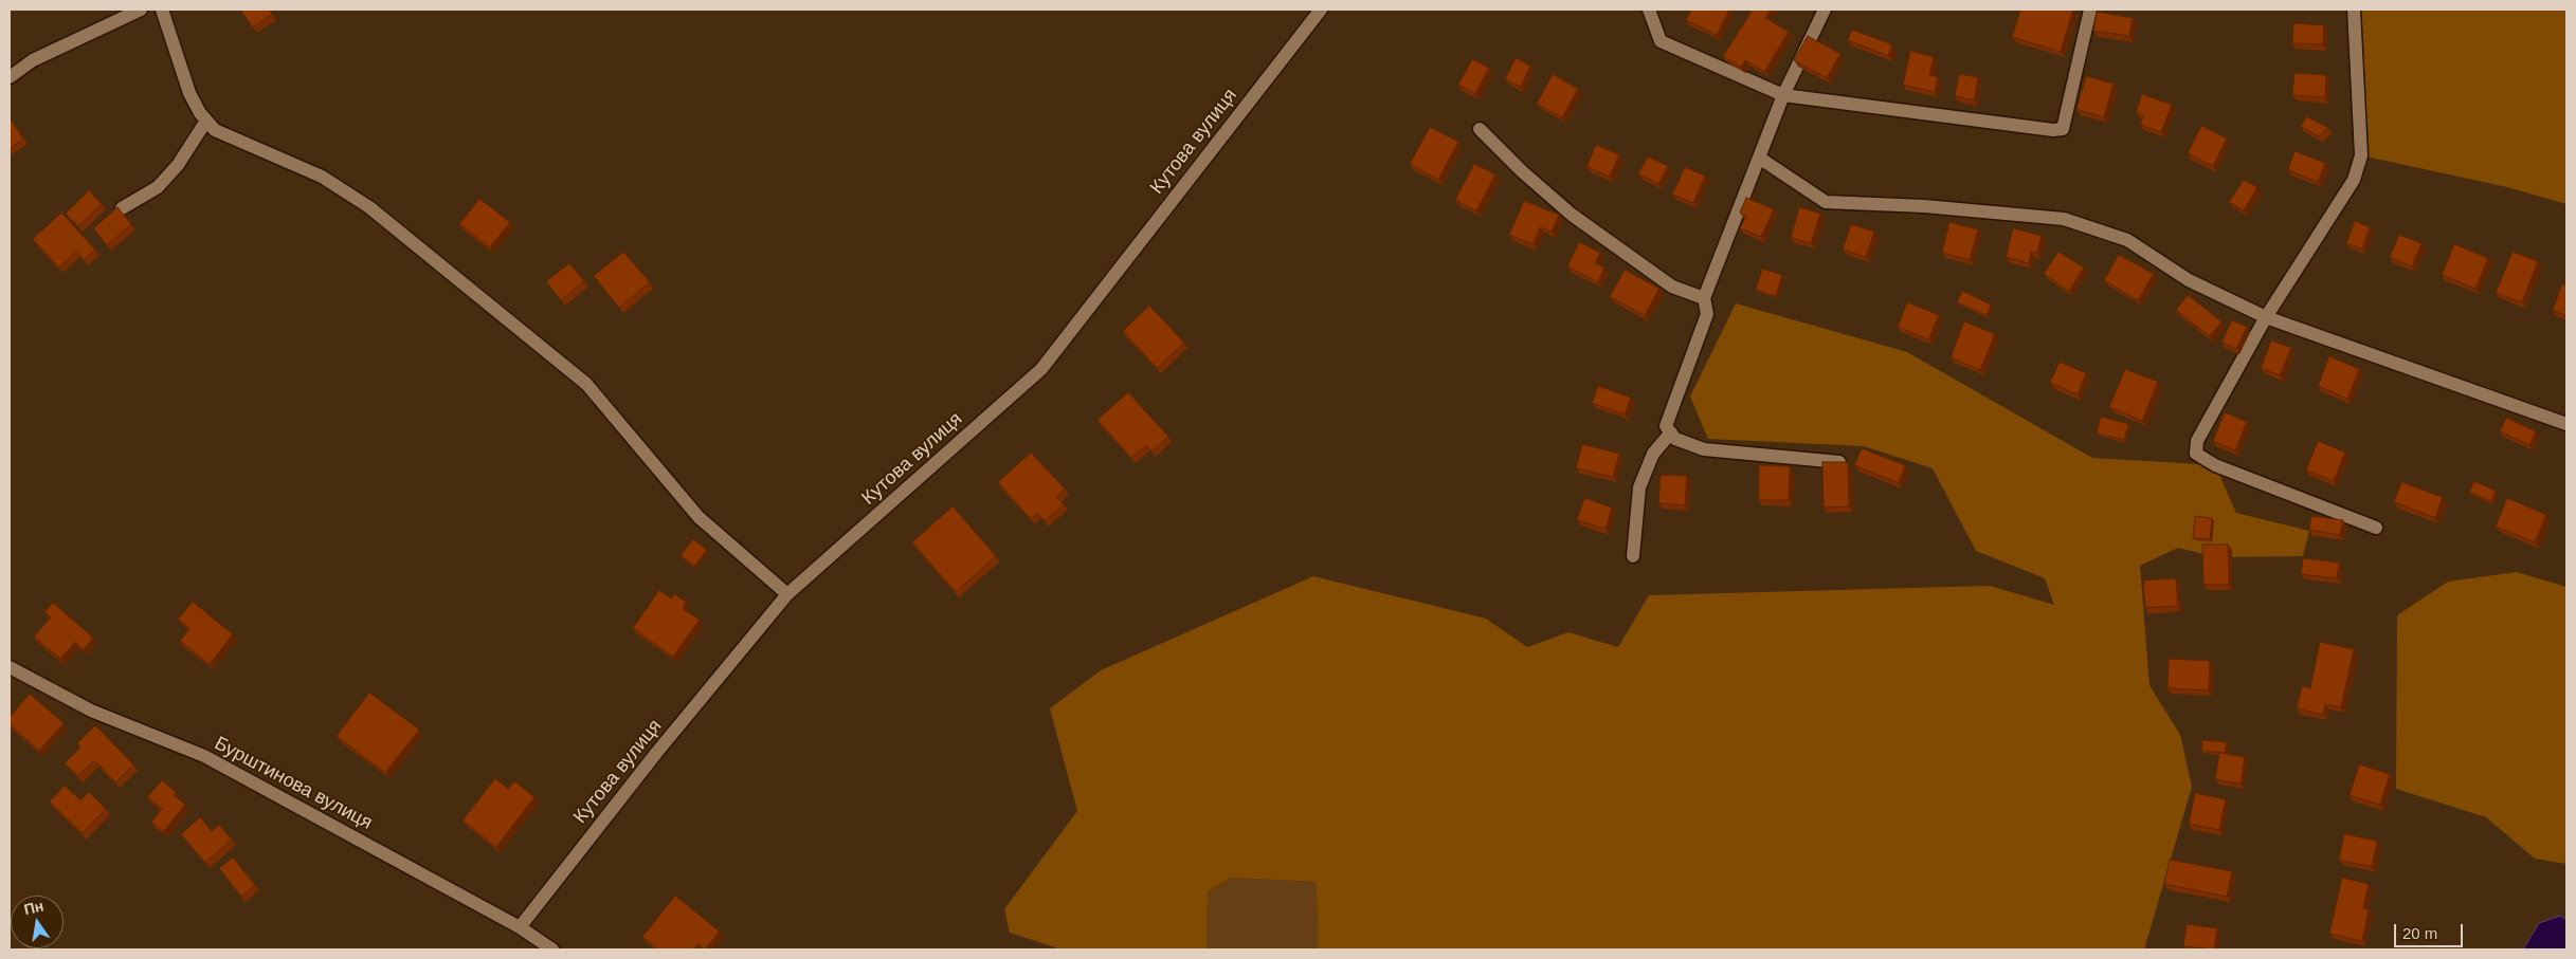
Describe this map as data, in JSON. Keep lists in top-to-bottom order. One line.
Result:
{"streets":{"street":["Кутова вулиця","Бурштинова вулиця"]},"crossings":[["Кутова вулиця","Бурштинова вулиця"]],"scale_bar":"20 m","north":"top"}
